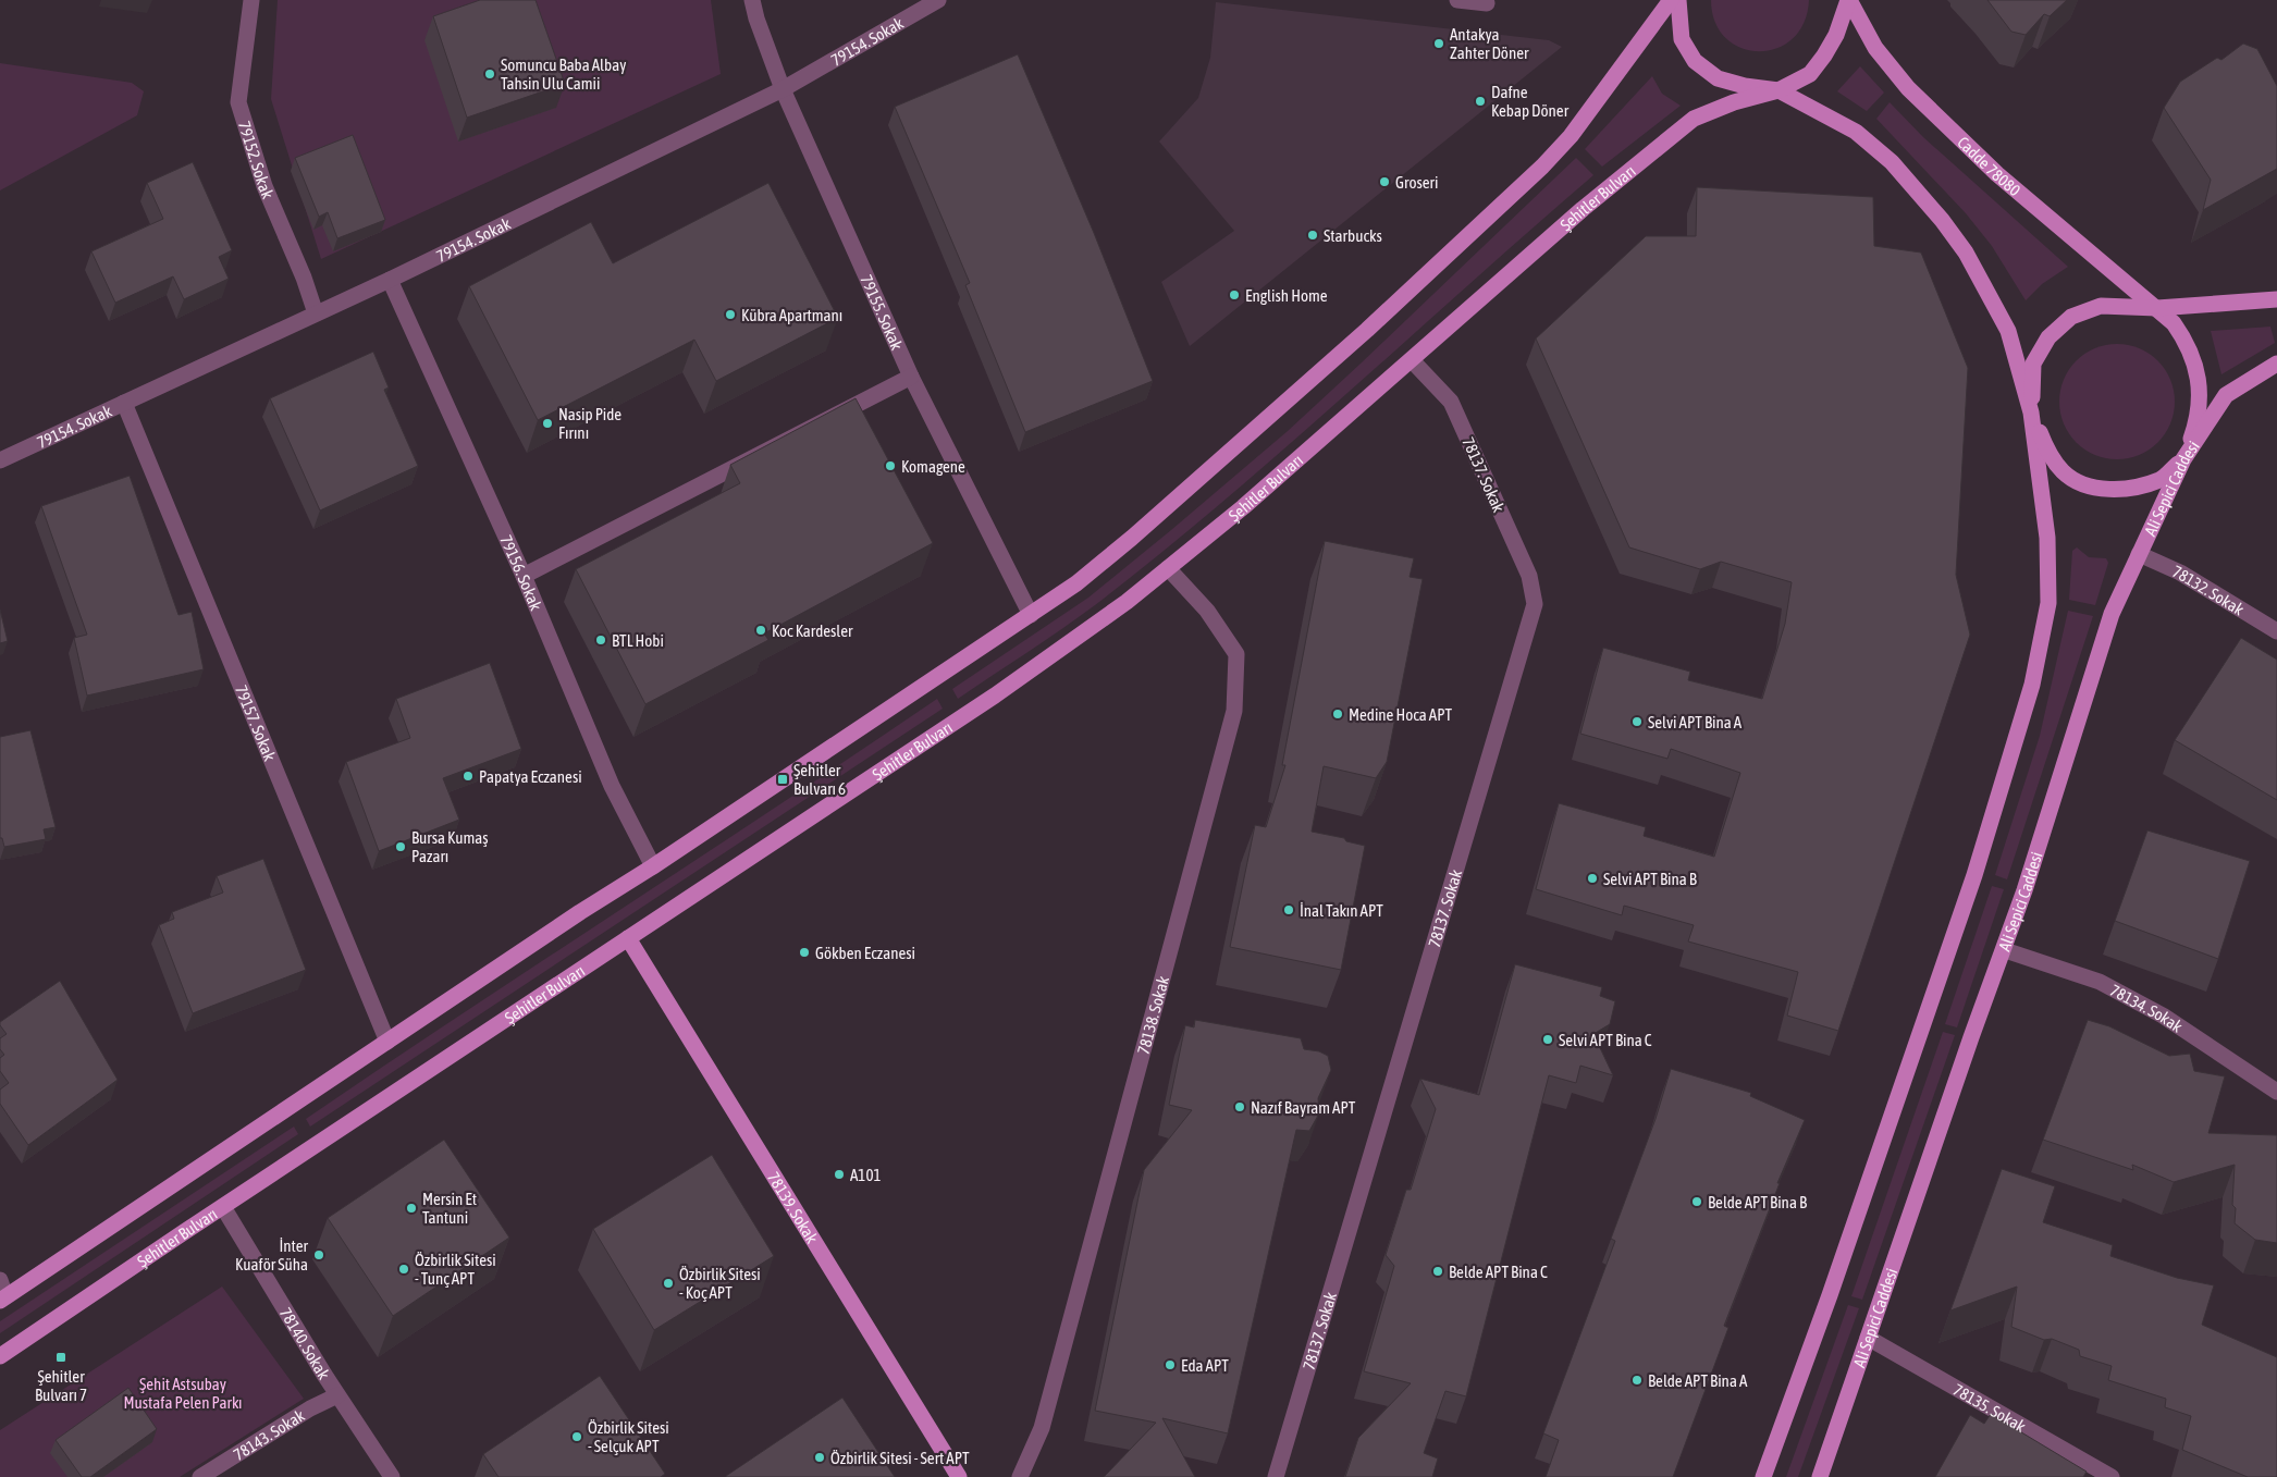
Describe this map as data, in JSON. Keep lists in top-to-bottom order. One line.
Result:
{"streets":{"main road":["Cadde 78080","Şehitler Bulvarı","Ali Sepici Caddesi","78139. Sokak"],"street":["79154. Sokak","79152. Sokak","79155. Sokak","78137. Sokak","79156. Sokak","78132. Sokak","79157. Sokak","78134. Sokak","78138. Sokak","78140. Sokak","78135. Sokak","78143. Sokak"]},"crossings":[["79154. Sokak","79152. Sokak"],["79154. Sokak","79155. Sokak"],["79154. Sokak","79156. Sokak"],["79154. Sokak","79157. Sokak"],["Cadde 78080","Şehitler Bulvarı"],["Cadde 78080","Ali Sepici Caddesi"],["Şehitler Bulvarı","78137. Sokak"],["Şehitler Bulvarı","78138. Sokak"],["Şehitler Bulvarı","78139. Sokak"],["Şehitler Bulvarı","78140. Sokak"],["Ali Sepici Caddesi","78132. Sokak"],["Ali Sepici Caddesi","78134. Sokak"],["Ali Sepici Caddesi","78135. Sokak"],["78140. Sokak","78143. Sokak"]],"parks":["Şehit Astsubay Mustafa Pelen Parkı"],"places":{"other":["Antakya Zahter Döner","Somuncu Baba Albay Tahsin Ulu Camii","Dafne Kebap Döner","Groseri","Starbucks","English Home","Kübra Apartmanı","Nasip Pide Fırını","Komagene","Koc Kardesler","BTL Hobi","Medine Hoca APT","Selvi APT Bina A","Papatya Eczanesi","Bursa Kumaş Pazarı","Selvi APT Bina B","İnal Takın APT","Gökben Eczanesi","Selvi APT Bina C","Nazıf Bayram APT","A101","Belde APT Bina B","Mersin Et Tantuni","İnter Kuaför Süha","Özbirlik Sitesi - Tunç APT","Belde APT Bina C","Özbirlik Sitesi - Koç APT","Eda APT","Belde APT Bina A","Özbirlik Sitesi - Selçuk APT","Özbirlik Sitesi - Sert APT"],"transit":["Şehitler Bulvarı 6","Şehitler Bulvarı 7"]}}
